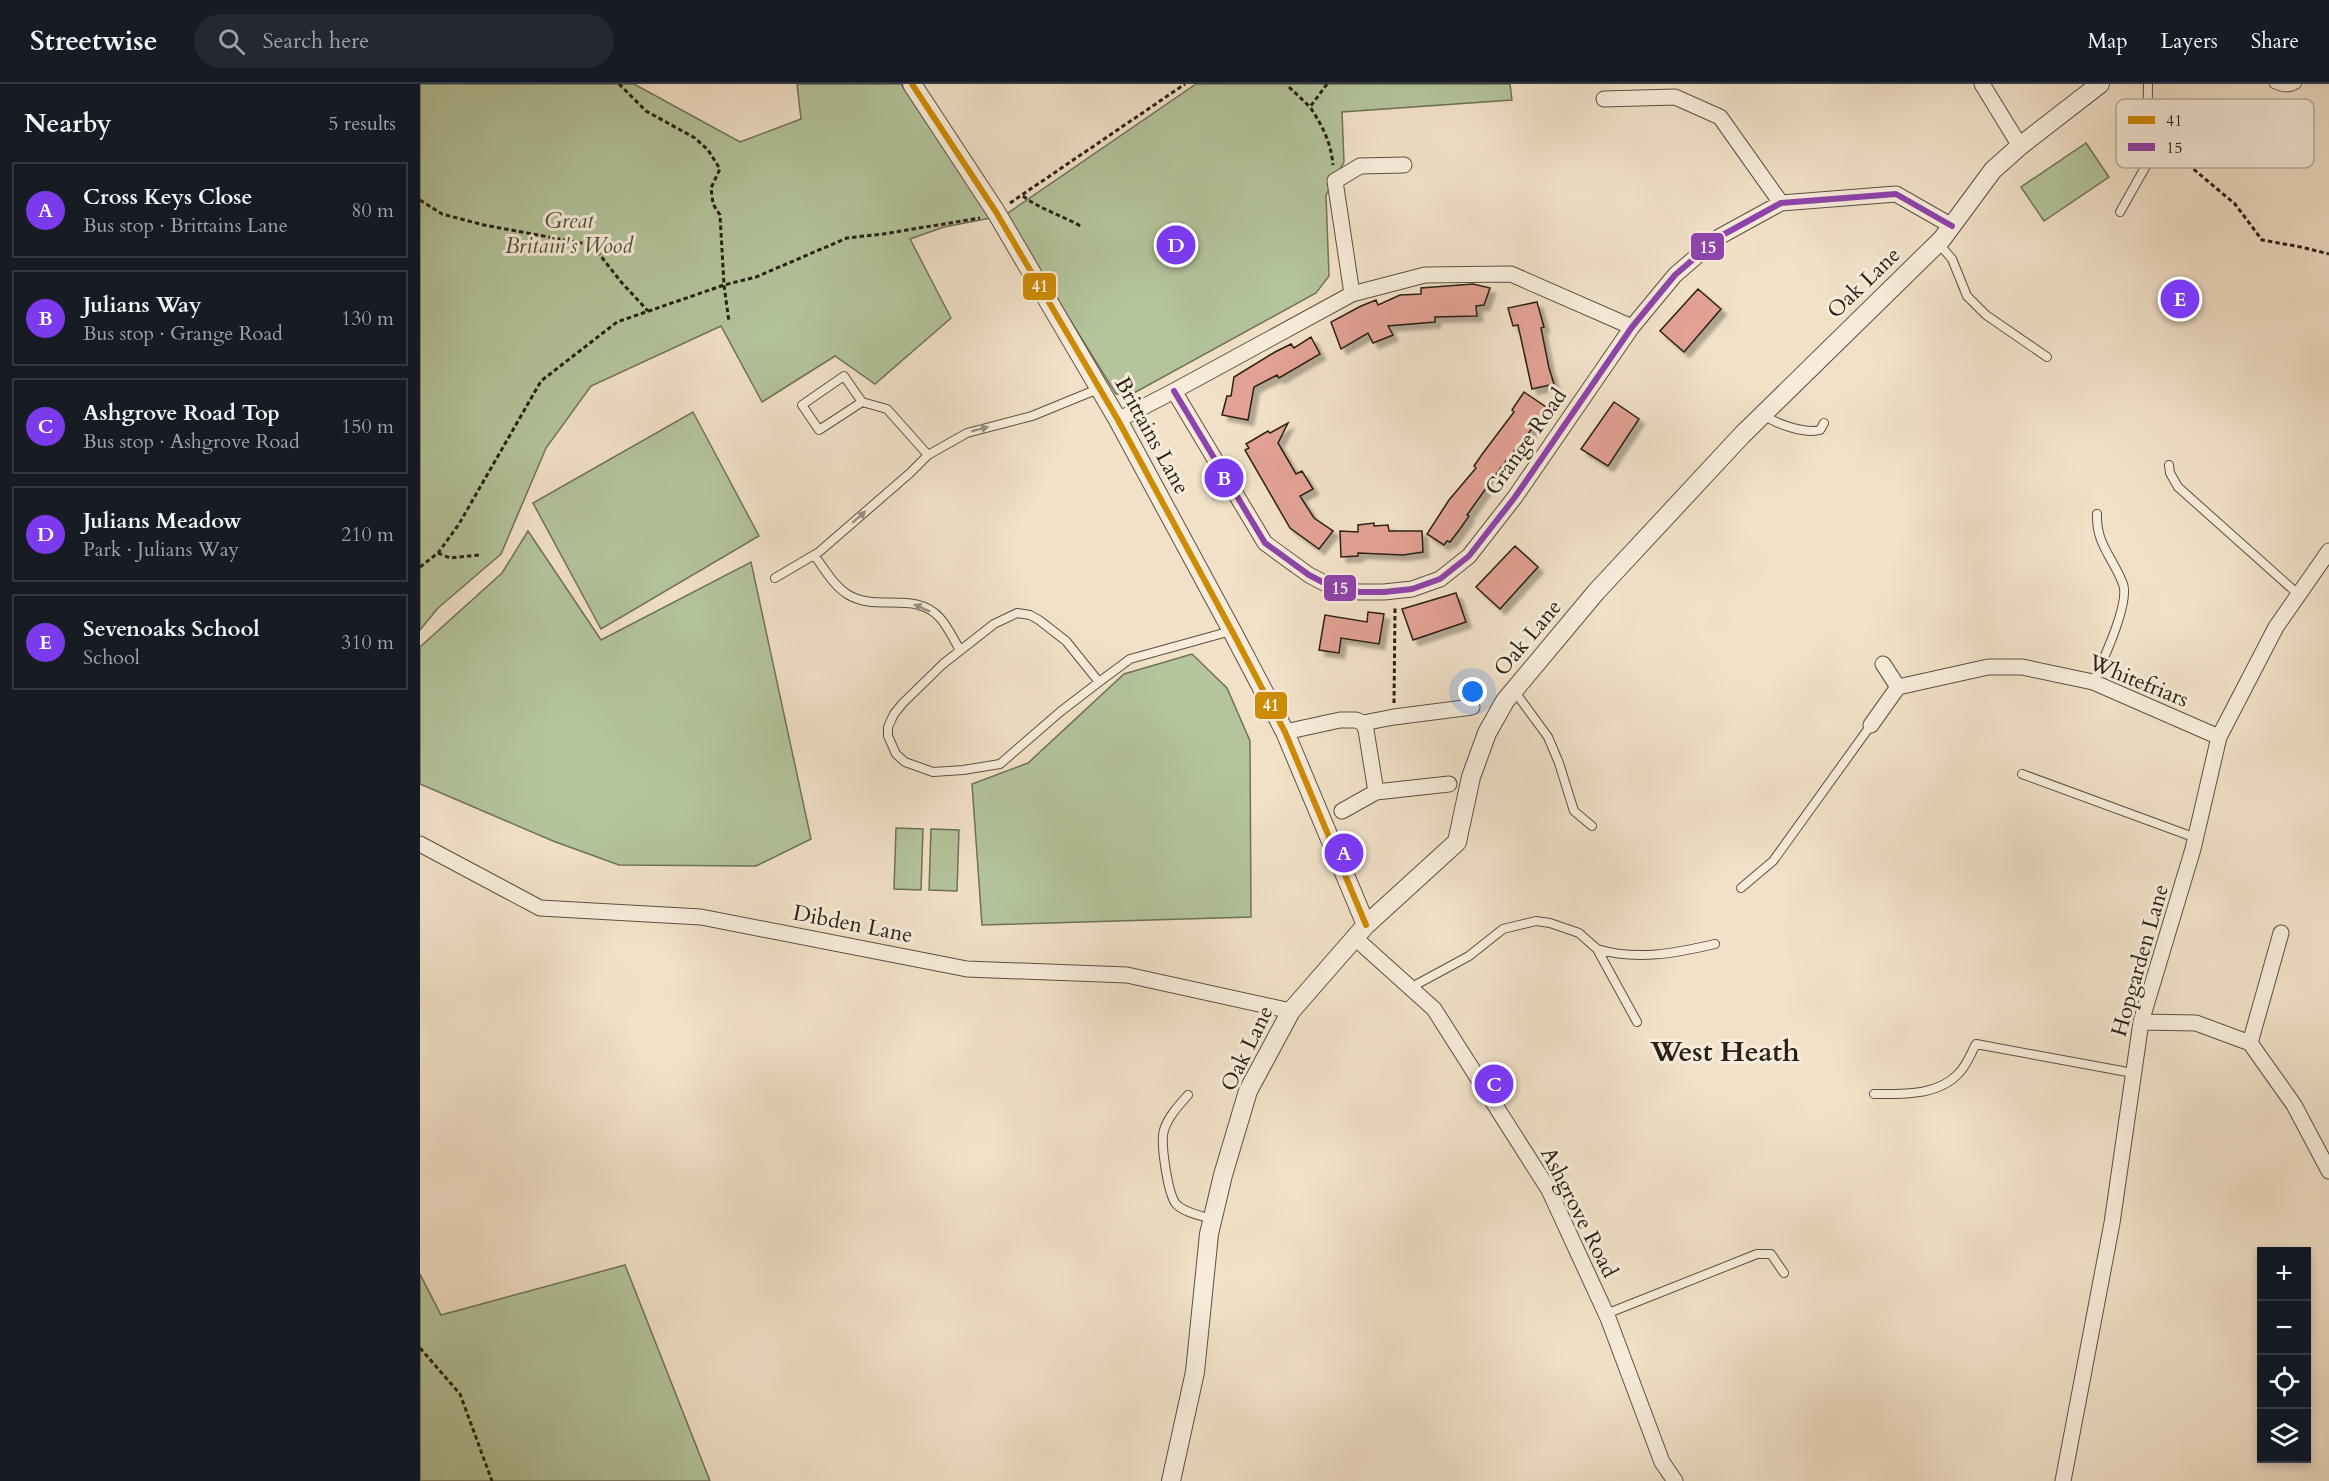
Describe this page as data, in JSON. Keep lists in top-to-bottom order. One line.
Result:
{"streets":{"street":["Oak Lane","Brittains Lane","Grange Road","Whitefriars","Dibden Lane","Hopgarden Lane","Ashgrove Road"]},"crossings":[["Oak Lane","Brittains Lane"],["Oak Lane","Grange Road"],["Oak Lane","Dibden Lane"],["Oak Lane","Ashgrove Road"],["Brittains Lane","Ashgrove Road"],["Whitefriars","Hopgarden Lane"]],"districts":["West Heath"],"parks":["Great Britain's Wood"],"lines":["transit line 41","transit line 15"],"legend":["41","15"],"page":{"header":"Streetwise","search":"Search here","nav":["Map","Layers","Share"],"heading":["Nearby","5 results"],"list":[{"mark":"A","name":"Cross Keys Close","note":"Bus stop · Brittains Lane","value":"80 m"},{"mark":"B","name":"Julians Way","note":"Bus stop · Grange Road","value":"130 m"},{"mark":"C","name":"Ashgrove Road Top","note":"Bus stop · Ashgrove Road","value":"150 m"},{"mark":"D","name":"Julians Meadow","note":"Park · Julians Way","value":"210 m"},{"mark":"E","name":"Sevenoaks School","note":"School","value":"310 m"}],"pins":["D","E","B","A","C"],"map_buttons":["+","−"]}}
